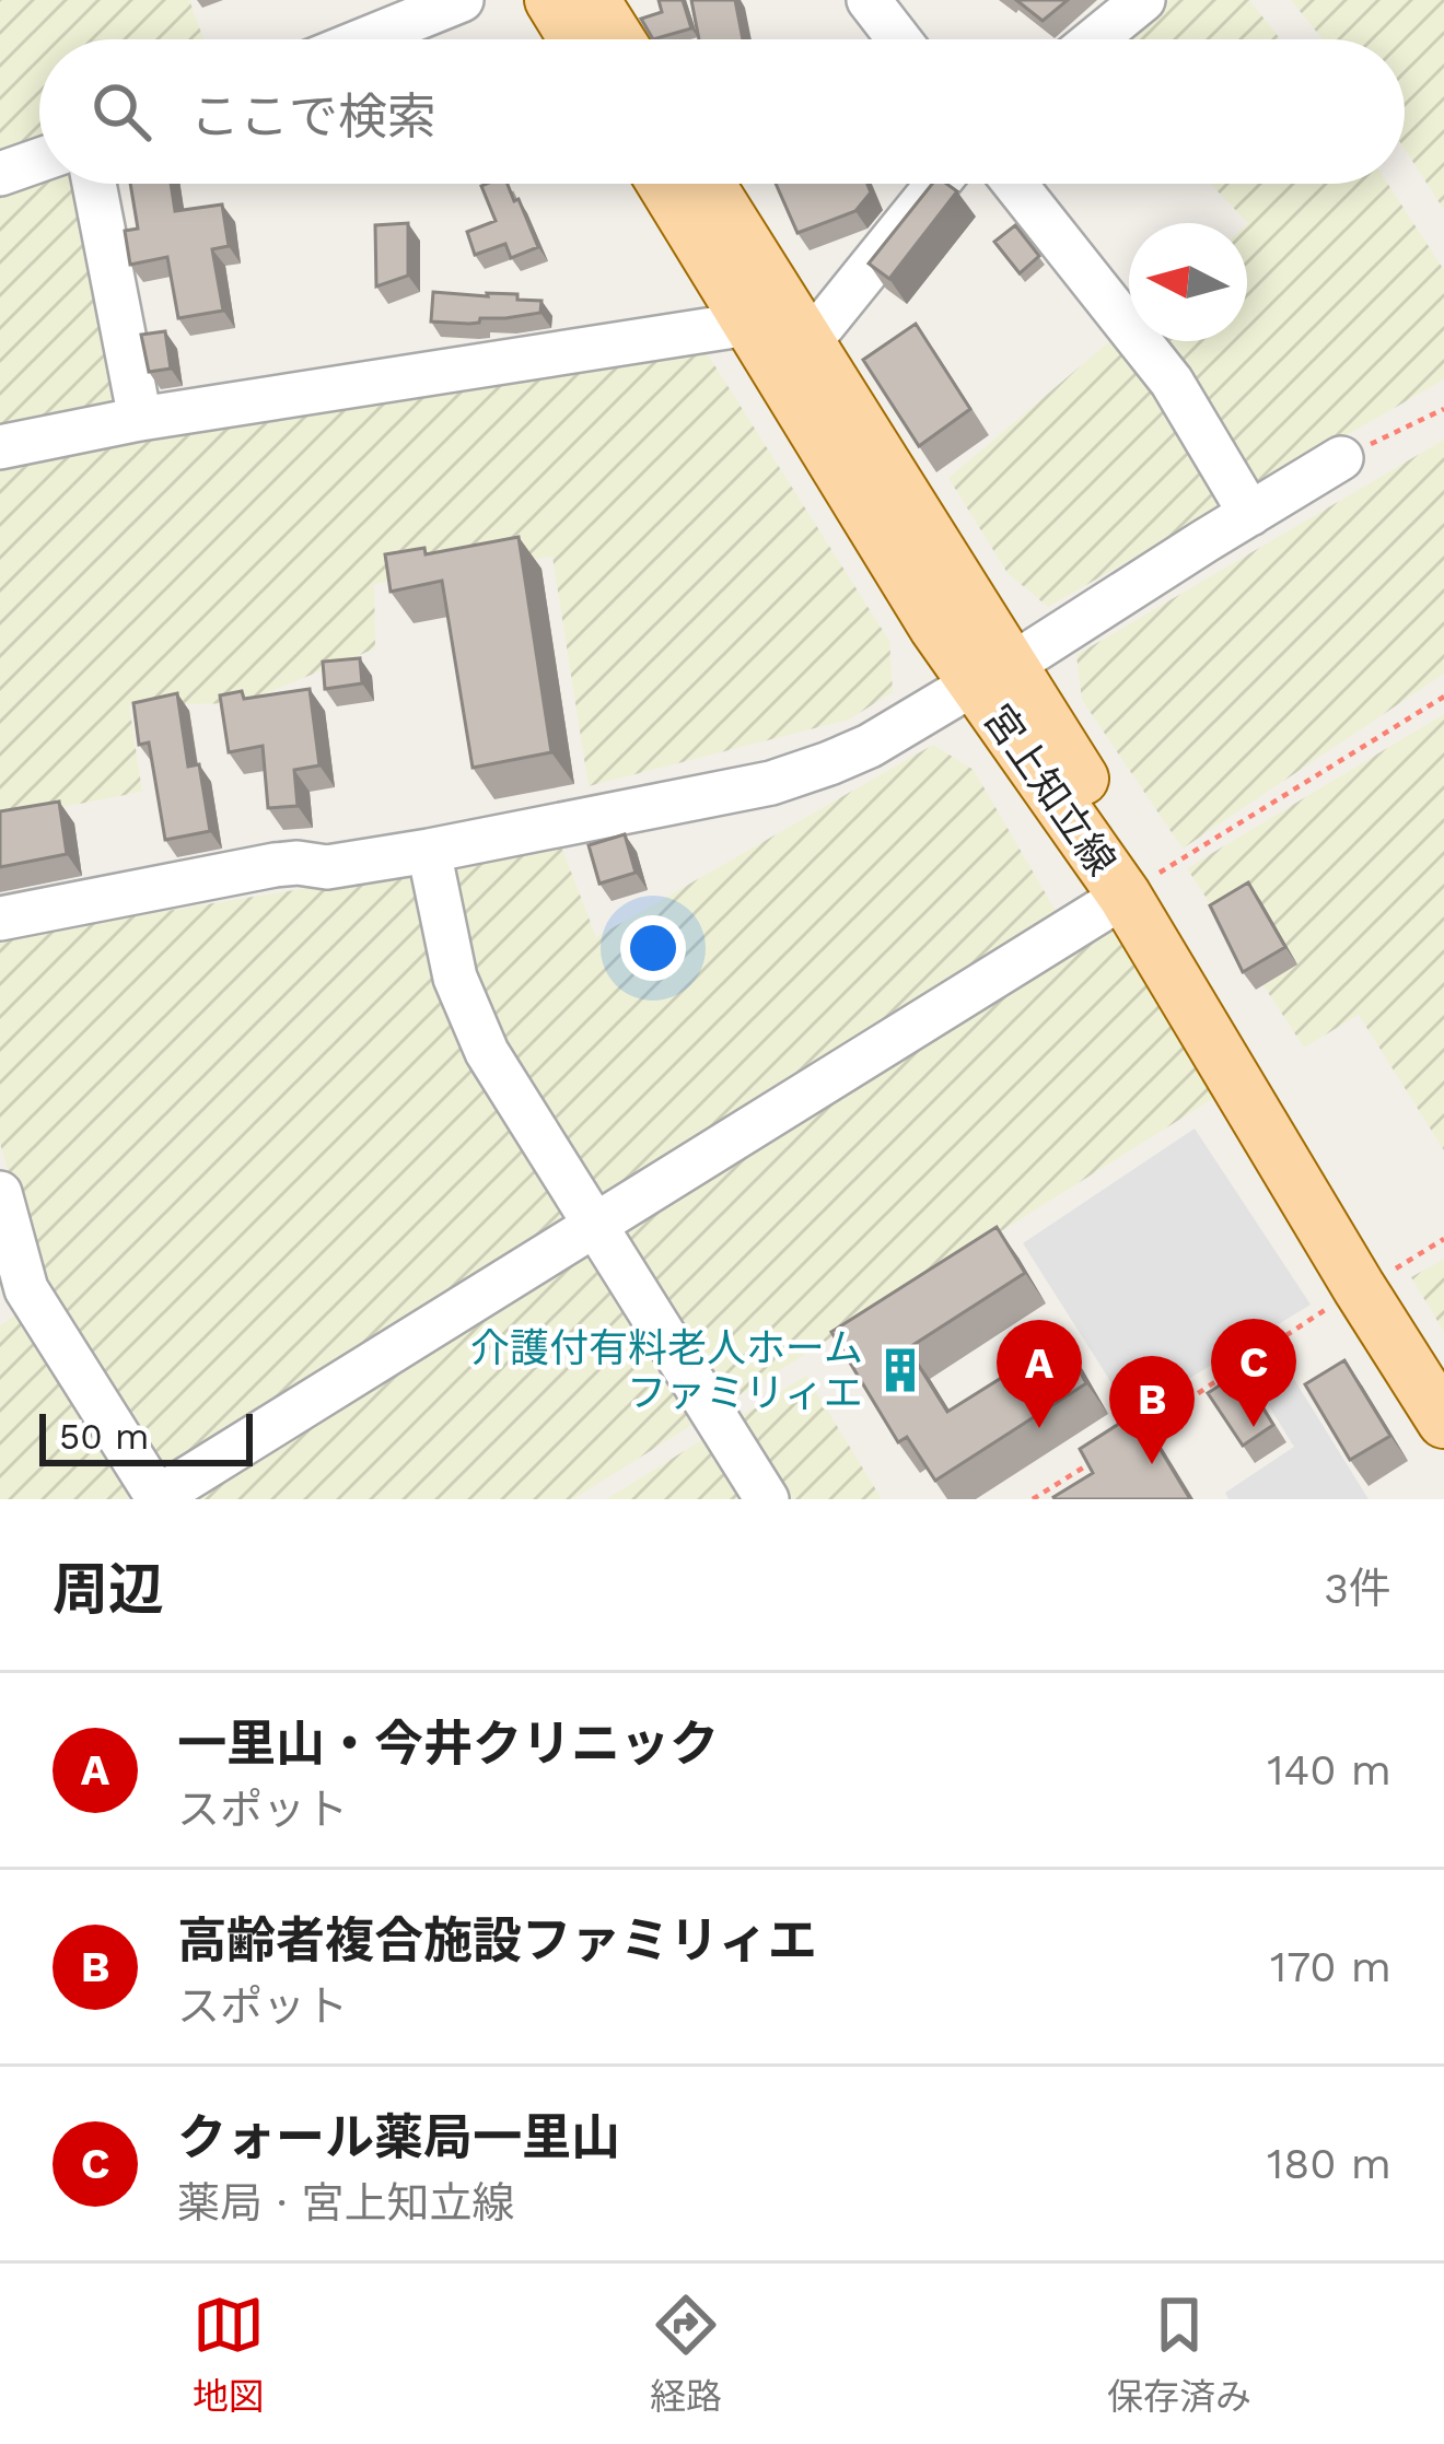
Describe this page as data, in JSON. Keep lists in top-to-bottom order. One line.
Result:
{"streets":{"main road":["宮上知立線"]},"places":{"building":["介護付有料老人ホーム ファミリィエ"]},"scale_bar":"50 m","north":"left","page":{"search":"ここで検索","pins":["C","A","B"],"scale":"50 m","heading":["周辺","3件"],"list":[{"mark":"A","name":"一里山・今井クリニック","note":"スポット","value":"140 m"},{"mark":"B","name":"高齢者複合施設ファミリィエ","note":"スポット","value":"170 m"},{"mark":"C","name":"クォール薬局一里山","note":"薬局 · 宮上知立線","value":"180 m"}],"nav":["地図","経路","保存済み"]}}
